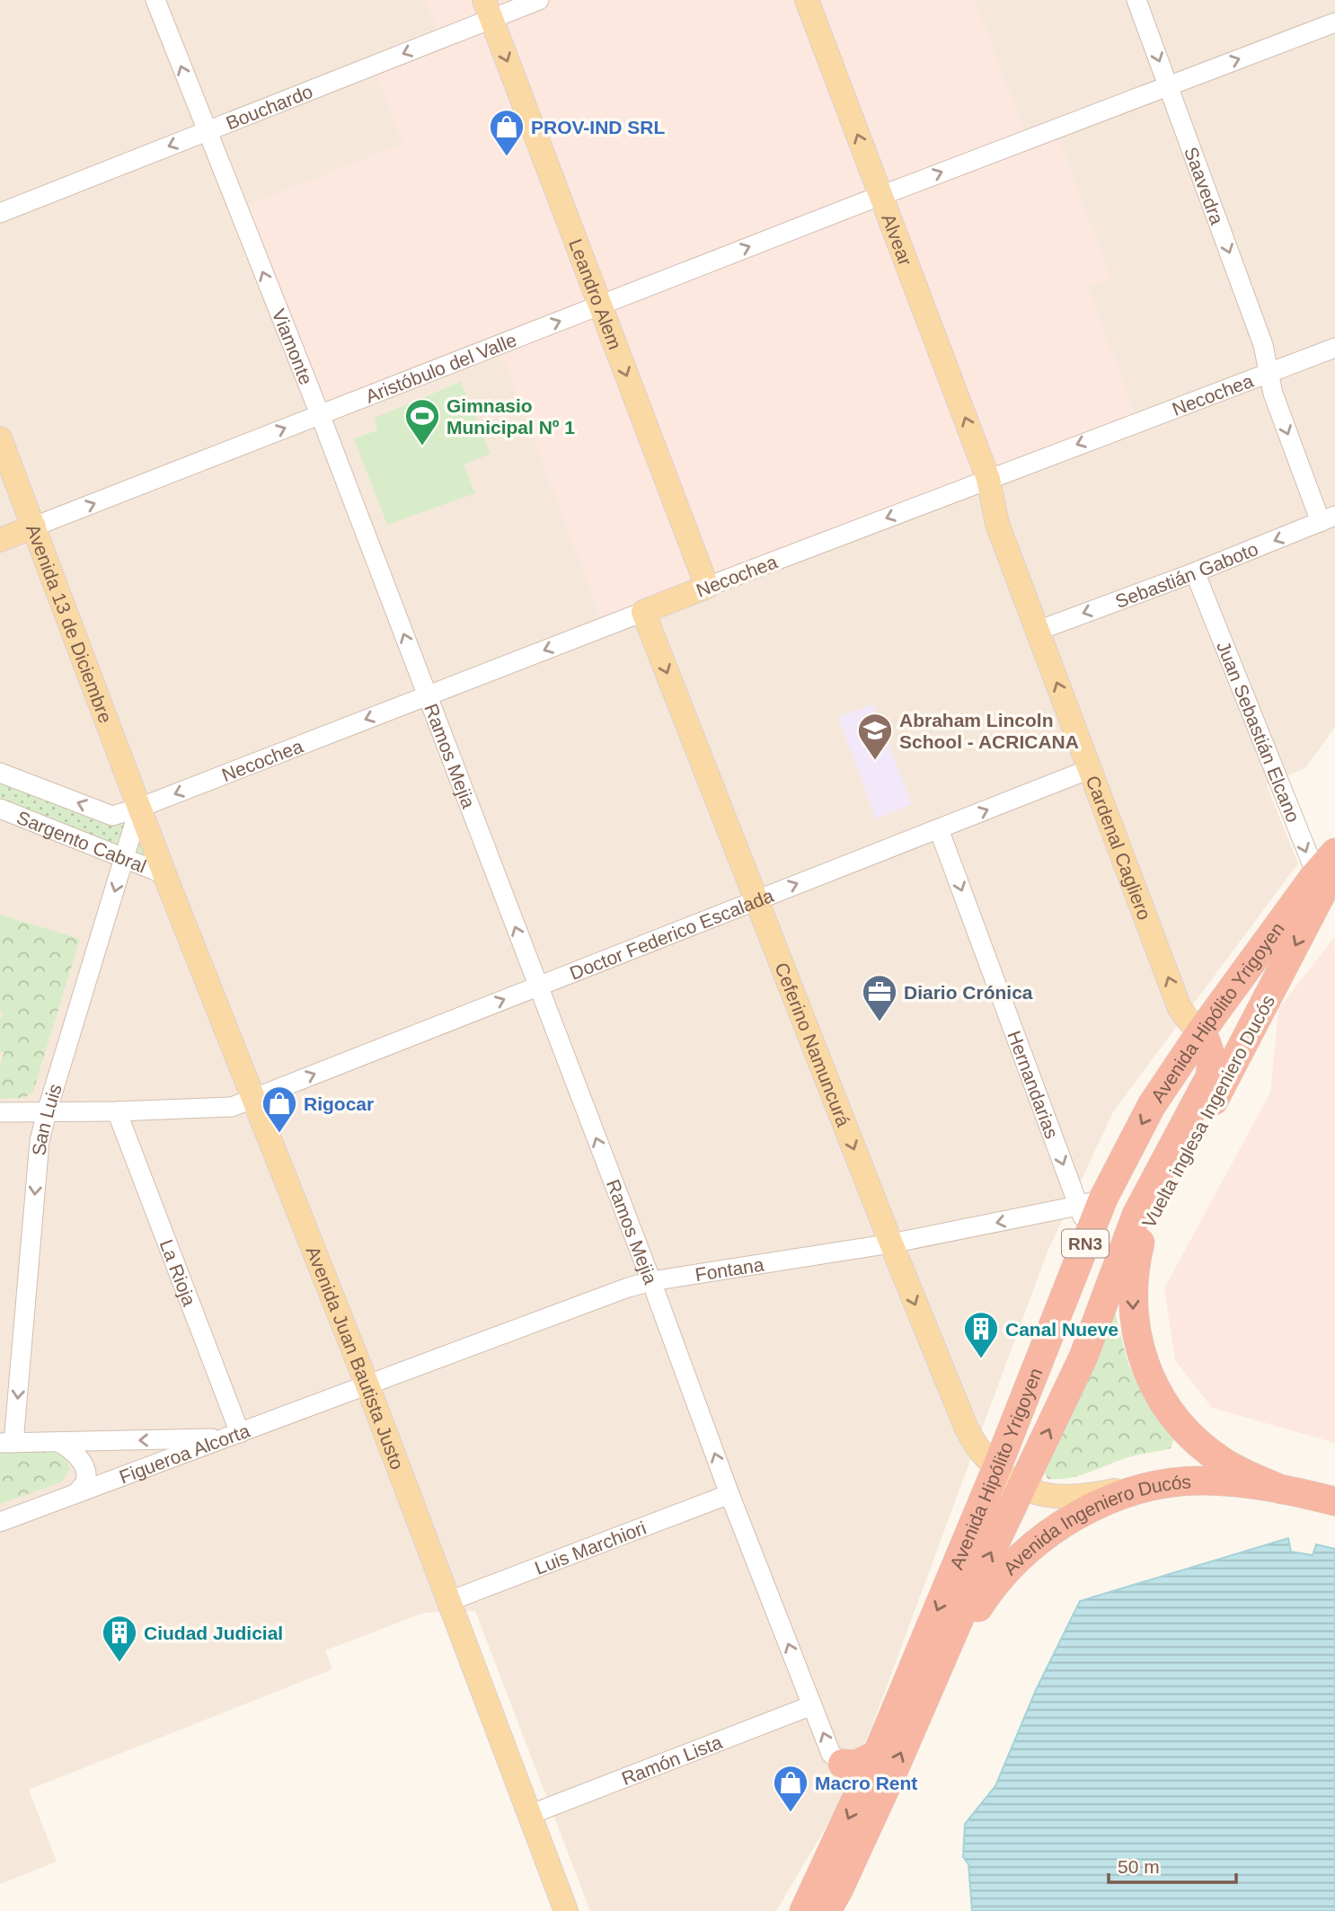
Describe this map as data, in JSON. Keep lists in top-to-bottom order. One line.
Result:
{"streets":{"highway":["Avenida Hipólito Yrigoyen","Vuelta inglesa Ingeniero Ducós","RN3","Avenida Ingeniero Ducós"],"main road":["Alvear","Leandro Alem","Aristóbulo del Valle","Necochea","Avenida 13 de Diciembre","Cardenal Cagliero","Ceferino Namuncurá","Avenida Juan Bautista Justo"],"street":["Bouchardo","Saavedra","Viamonte","Sebastián Gaboto","Juan Sebastián Elcano","Ramos Mejia","Sargento Cabral","Doctor Federico Escalada","Hernandarias","San Luis","Fontana","La Rioja","Figueroa Alcorta","Luis Marchiori","Ramón Lista"]},"crossings":[["Bouchardo","Leandro Alem"],["Bouchardo","Viamonte"],["Saavedra","Aristóbulo del Valle"],["Saavedra","Necochea"],["Saavedra","Sebastián Gaboto"],["Alvear","Aristóbulo del Valle"],["Alvear","Necochea"],["Alvear","Cardenal Cagliero"],["Leandro Alem","Aristóbulo del Valle"],["Leandro Alem","Necochea"],["Viamonte","Aristóbulo del Valle"],["Viamonte","Necochea"],["Viamonte","Ramos Mejia"],["Aristóbulo del Valle","Avenida 13 de Diciembre"],["Necochea","Avenida 13 de Diciembre"],["Necochea","Ramos Mejia"],["Necochea","Cardenal Cagliero"],["Necochea","Ceferino Namuncurá"],["Necochea","San Luis"],["Necochea","Avenida Juan Bautista Justo"],["Sebastián Gaboto","Juan Sebastián Elcano"],["Sebastián Gaboto","Cardenal Cagliero"],["Avenida 13 de Diciembre","San Luis"],["Avenida 13 de Diciembre","Avenida Juan Bautista Justo"],["Juan Sebastián Elcano","Avenida Hipólito Yrigoyen"],["Juan Sebastián Elcano","Vuelta inglesa Ingeniero Ducós"],["Ramos Mejia","Doctor Federico Escalada"],["Ramos Mejia","Fontana"],["Ramos Mejia","Luis Marchiori"],["Ramos Mejia","Ramón Lista"],["Sargento Cabral","San Luis"],["Sargento Cabral","Avenida Juan Bautista Justo"],["Cardenal Cagliero","Doctor Federico Escalada"],["Cardenal Cagliero","Avenida Hipólito Yrigoyen"],["Doctor Federico Escalada","Ceferino Namuncurá"],["Doctor Federico Escalada","Hernandarias"],["Doctor Federico Escalada","San Luis"],["Doctor Federico Escalada","La Rioja"],["Doctor Federico Escalada","Avenida Juan Bautista Justo"],["Avenida Hipólito Yrigoyen","Ceferino Namuncurá"],["Avenida Hipólito Yrigoyen","Hernandarias"],["Avenida Hipólito Yrigoyen","Vuelta inglesa Ingeniero Ducós"],["Avenida Hipólito Yrigoyen","Fontana"],["Ceferino Namuncurá","Fontana"],["Hernandarias","Fontana"],["Vuelta inglesa Ingeniero Ducós","Avenida Ingeniero Ducós"],["San Luis","Avenida Juan Bautista Justo"],["Fontana","Avenida Juan Bautista Justo"],["Fontana","Figueroa Alcorta"],["La Rioja","Figueroa Alcorta"],["Avenida Juan Bautista Justo","Figueroa Alcorta"],["Avenida Juan Bautista Justo","Luis Marchiori"],["Avenida Juan Bautista Justo","Ramón Lista"]],"one_way":["Bouchardo","Saavedra","Alvear","Leandro Alem","Viamonte","Aristóbulo del Valle","Necochea","Sebastián Gaboto","Juan Sebastián Elcano","Ramos Mejia","Cardenal Cagliero","Doctor Federico Escalada","Ceferino Namuncurá","Hernandarias","San Luis"],"places":{"shop":["PROV-IND SRL","Rigocar","Macro Rent"],"sports":["Gimnasio Municipal Nº 1"],"school or university":["Abraham Lincoln School - ACRICANA"],"office":["Diario Crónica"],"building":["Canal Nueve","Ciudad Judicial"]},"scale_bar":"50 m"}
